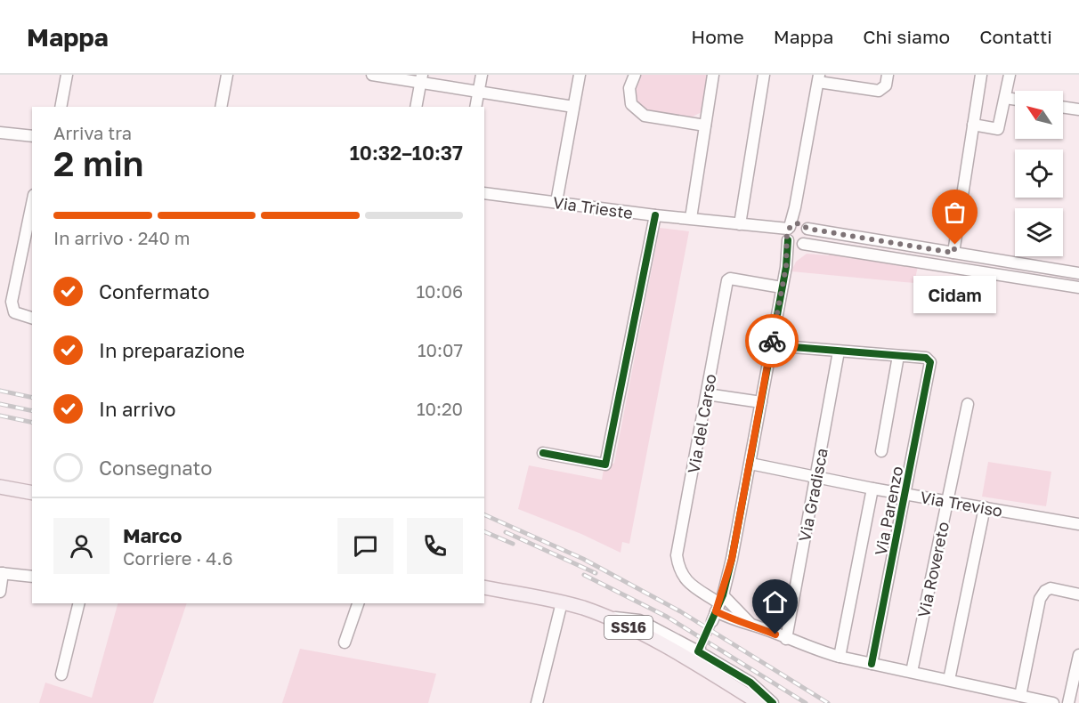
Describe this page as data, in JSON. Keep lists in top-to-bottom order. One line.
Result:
{"streets":{"main road":["SS16"],"street":["Via Trieste","Via del Carso","Via Gradisca","Via Treviso","Via Parenzo","Via Rovereto"]},"crossings":[["Via Gradisca","Via Treviso"],["Via Treviso","Via Parenzo"],["Via Treviso","Via Rovereto"]],"places":["Cidam"],"north":"top left","page":{"header":"Mappa","nav":["Home","Mappa","Chi siamo","Contatti"],"heading":["2 min","Arriva tra","10:32–10:37"],"panel":["Marco","Corriere · 4.6"],"bar":"In arrivo · 240 m","list":[["Confermato","10:06"],["In preparazione","10:07"],["In arrivo","10:20"],"Consegnato"],"bubble":"Cidam"}}
